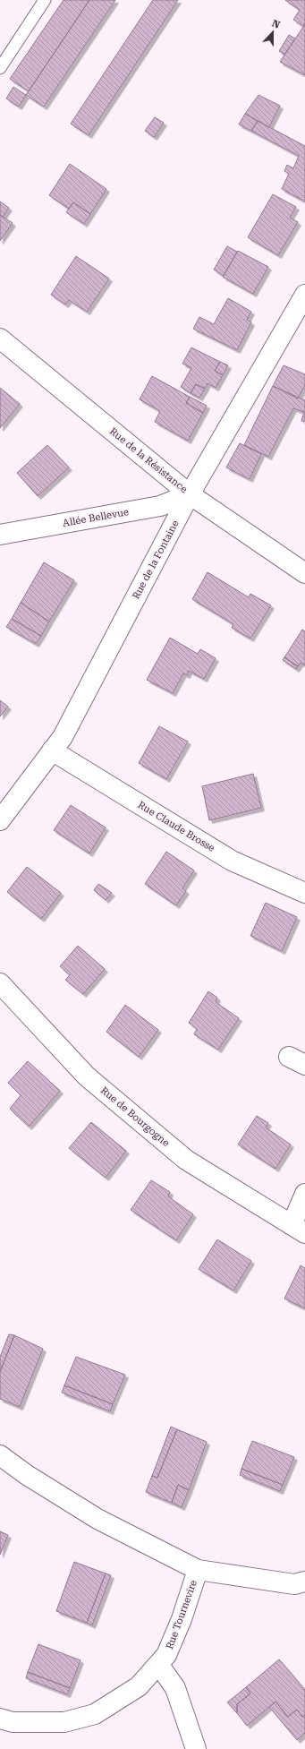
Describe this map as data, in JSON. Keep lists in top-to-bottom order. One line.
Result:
{"streets":{"street":["Rue de la Résistance","Allée Bellevue","Rue de la Fontaine","Rue Claude Brosse","Rue de Bourgogne","Rue Tournevire"]},"crossings":[["Rue de la Résistance","Allée Bellevue"],["Rue de la Résistance","Rue de la Fontaine"],["Allée Bellevue","Rue de la Fontaine"],["Rue de la Fontaine","Rue Claude Brosse"]],"north":"top"}
